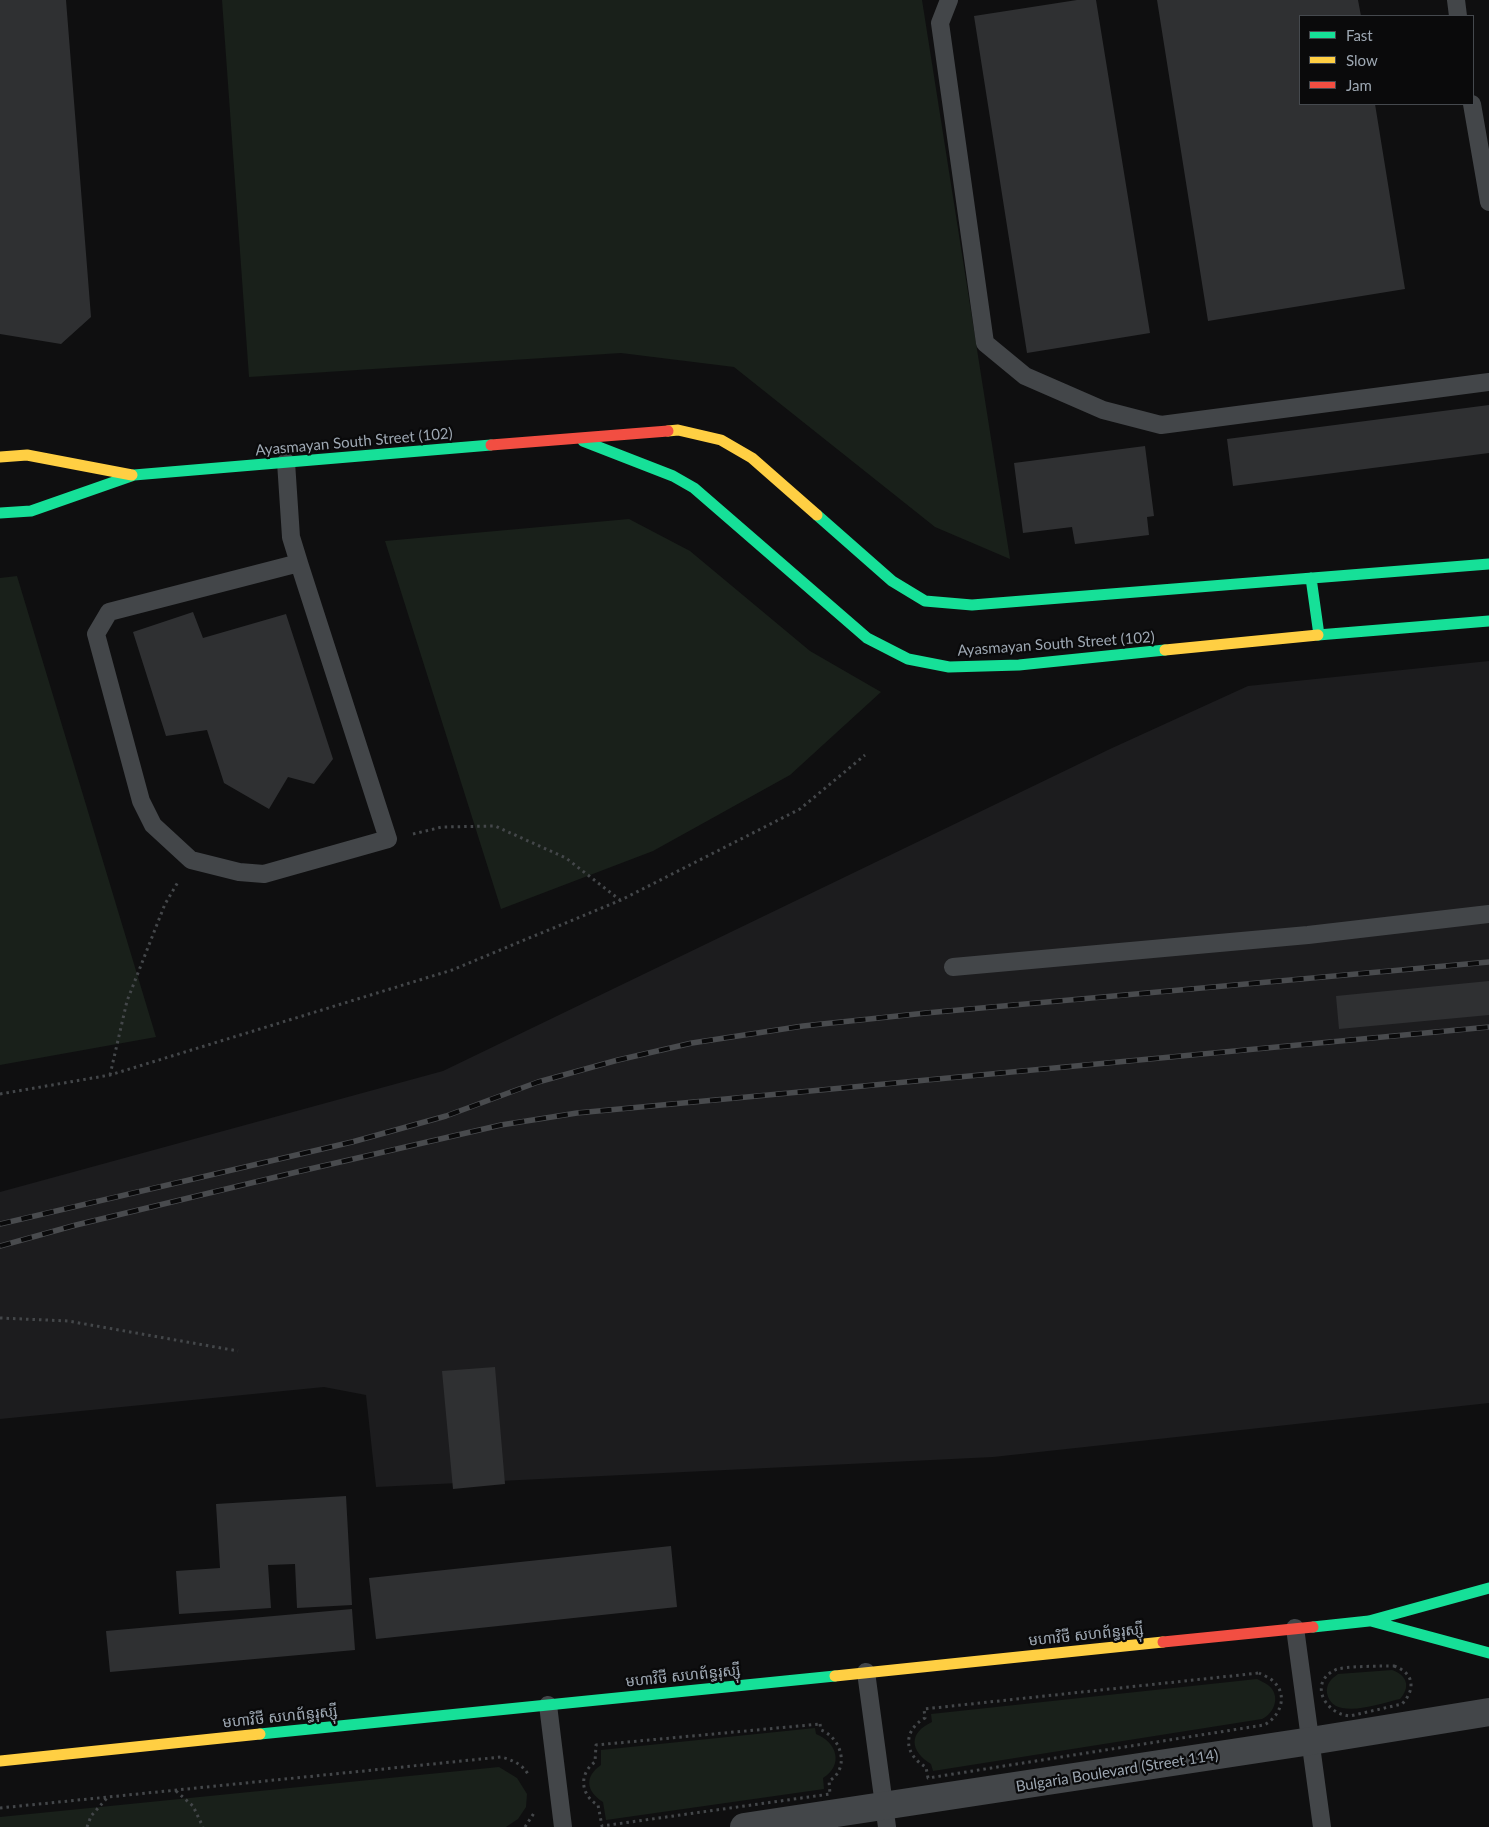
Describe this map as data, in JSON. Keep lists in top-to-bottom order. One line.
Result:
{"streets":{"main road":["Ayasmayan South Street (102)","មហាវិថី សហព័ន្ធរុស្ស៊ី"],"street":["Bulgaria Boulevard (Street 114)"]},"legend":["Fast","Slow","Jam"]}
